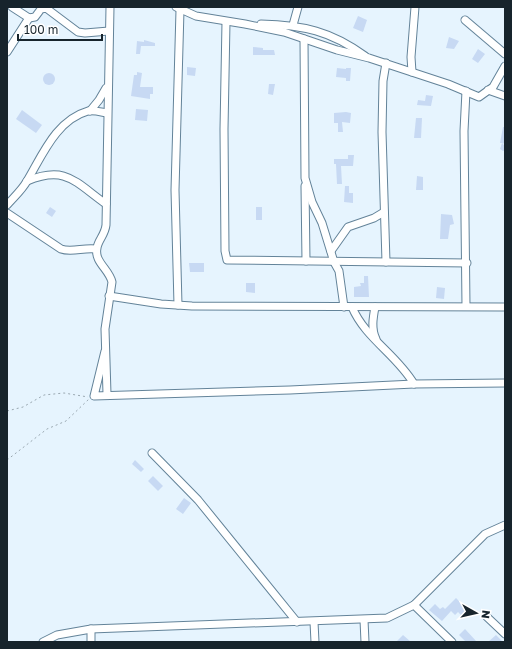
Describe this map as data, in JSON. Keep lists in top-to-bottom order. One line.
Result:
{"scale_bar":"100 m","north":"right"}
